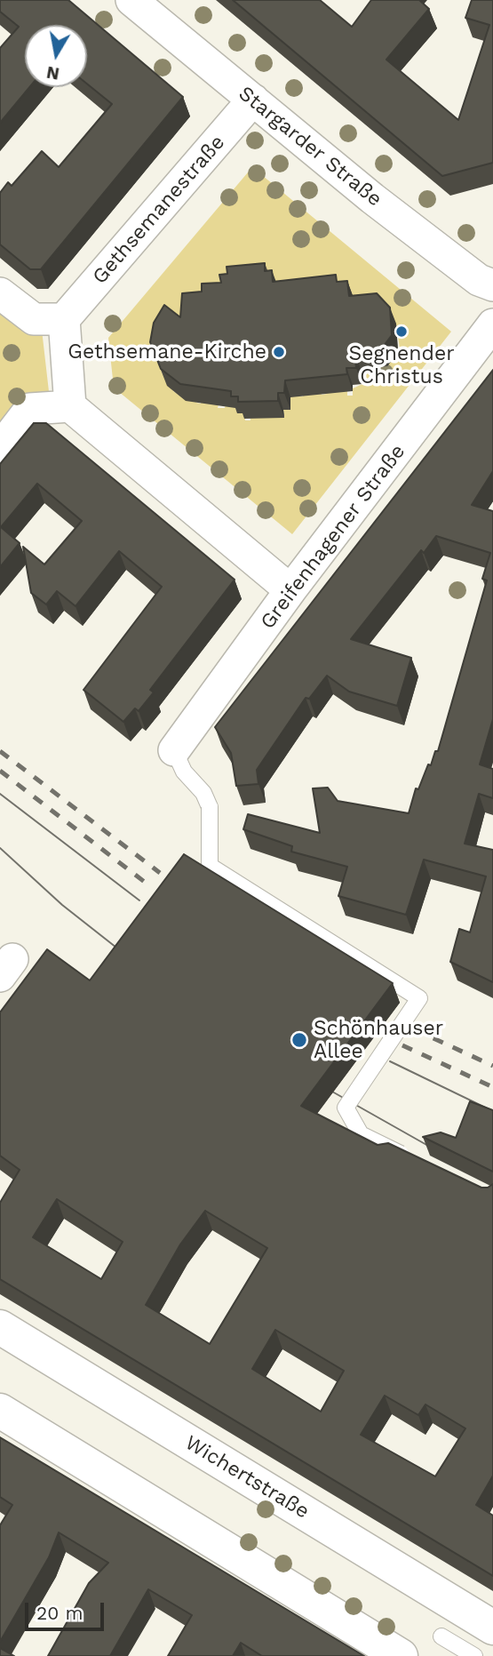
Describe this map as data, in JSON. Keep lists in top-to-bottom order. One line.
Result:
{"streets":{"street":["Stargarder Straße","Gethsemanestraße","Greifenhagener Straße","Wichertstraße"]},"crossings":[["Stargarder Straße","Gethsemanestraße"]],"places":["Segnender Christus","Gethsemane-Kirche","Schönhauser Allee"],"scale_bar":"20 m","north":"bottom"}
